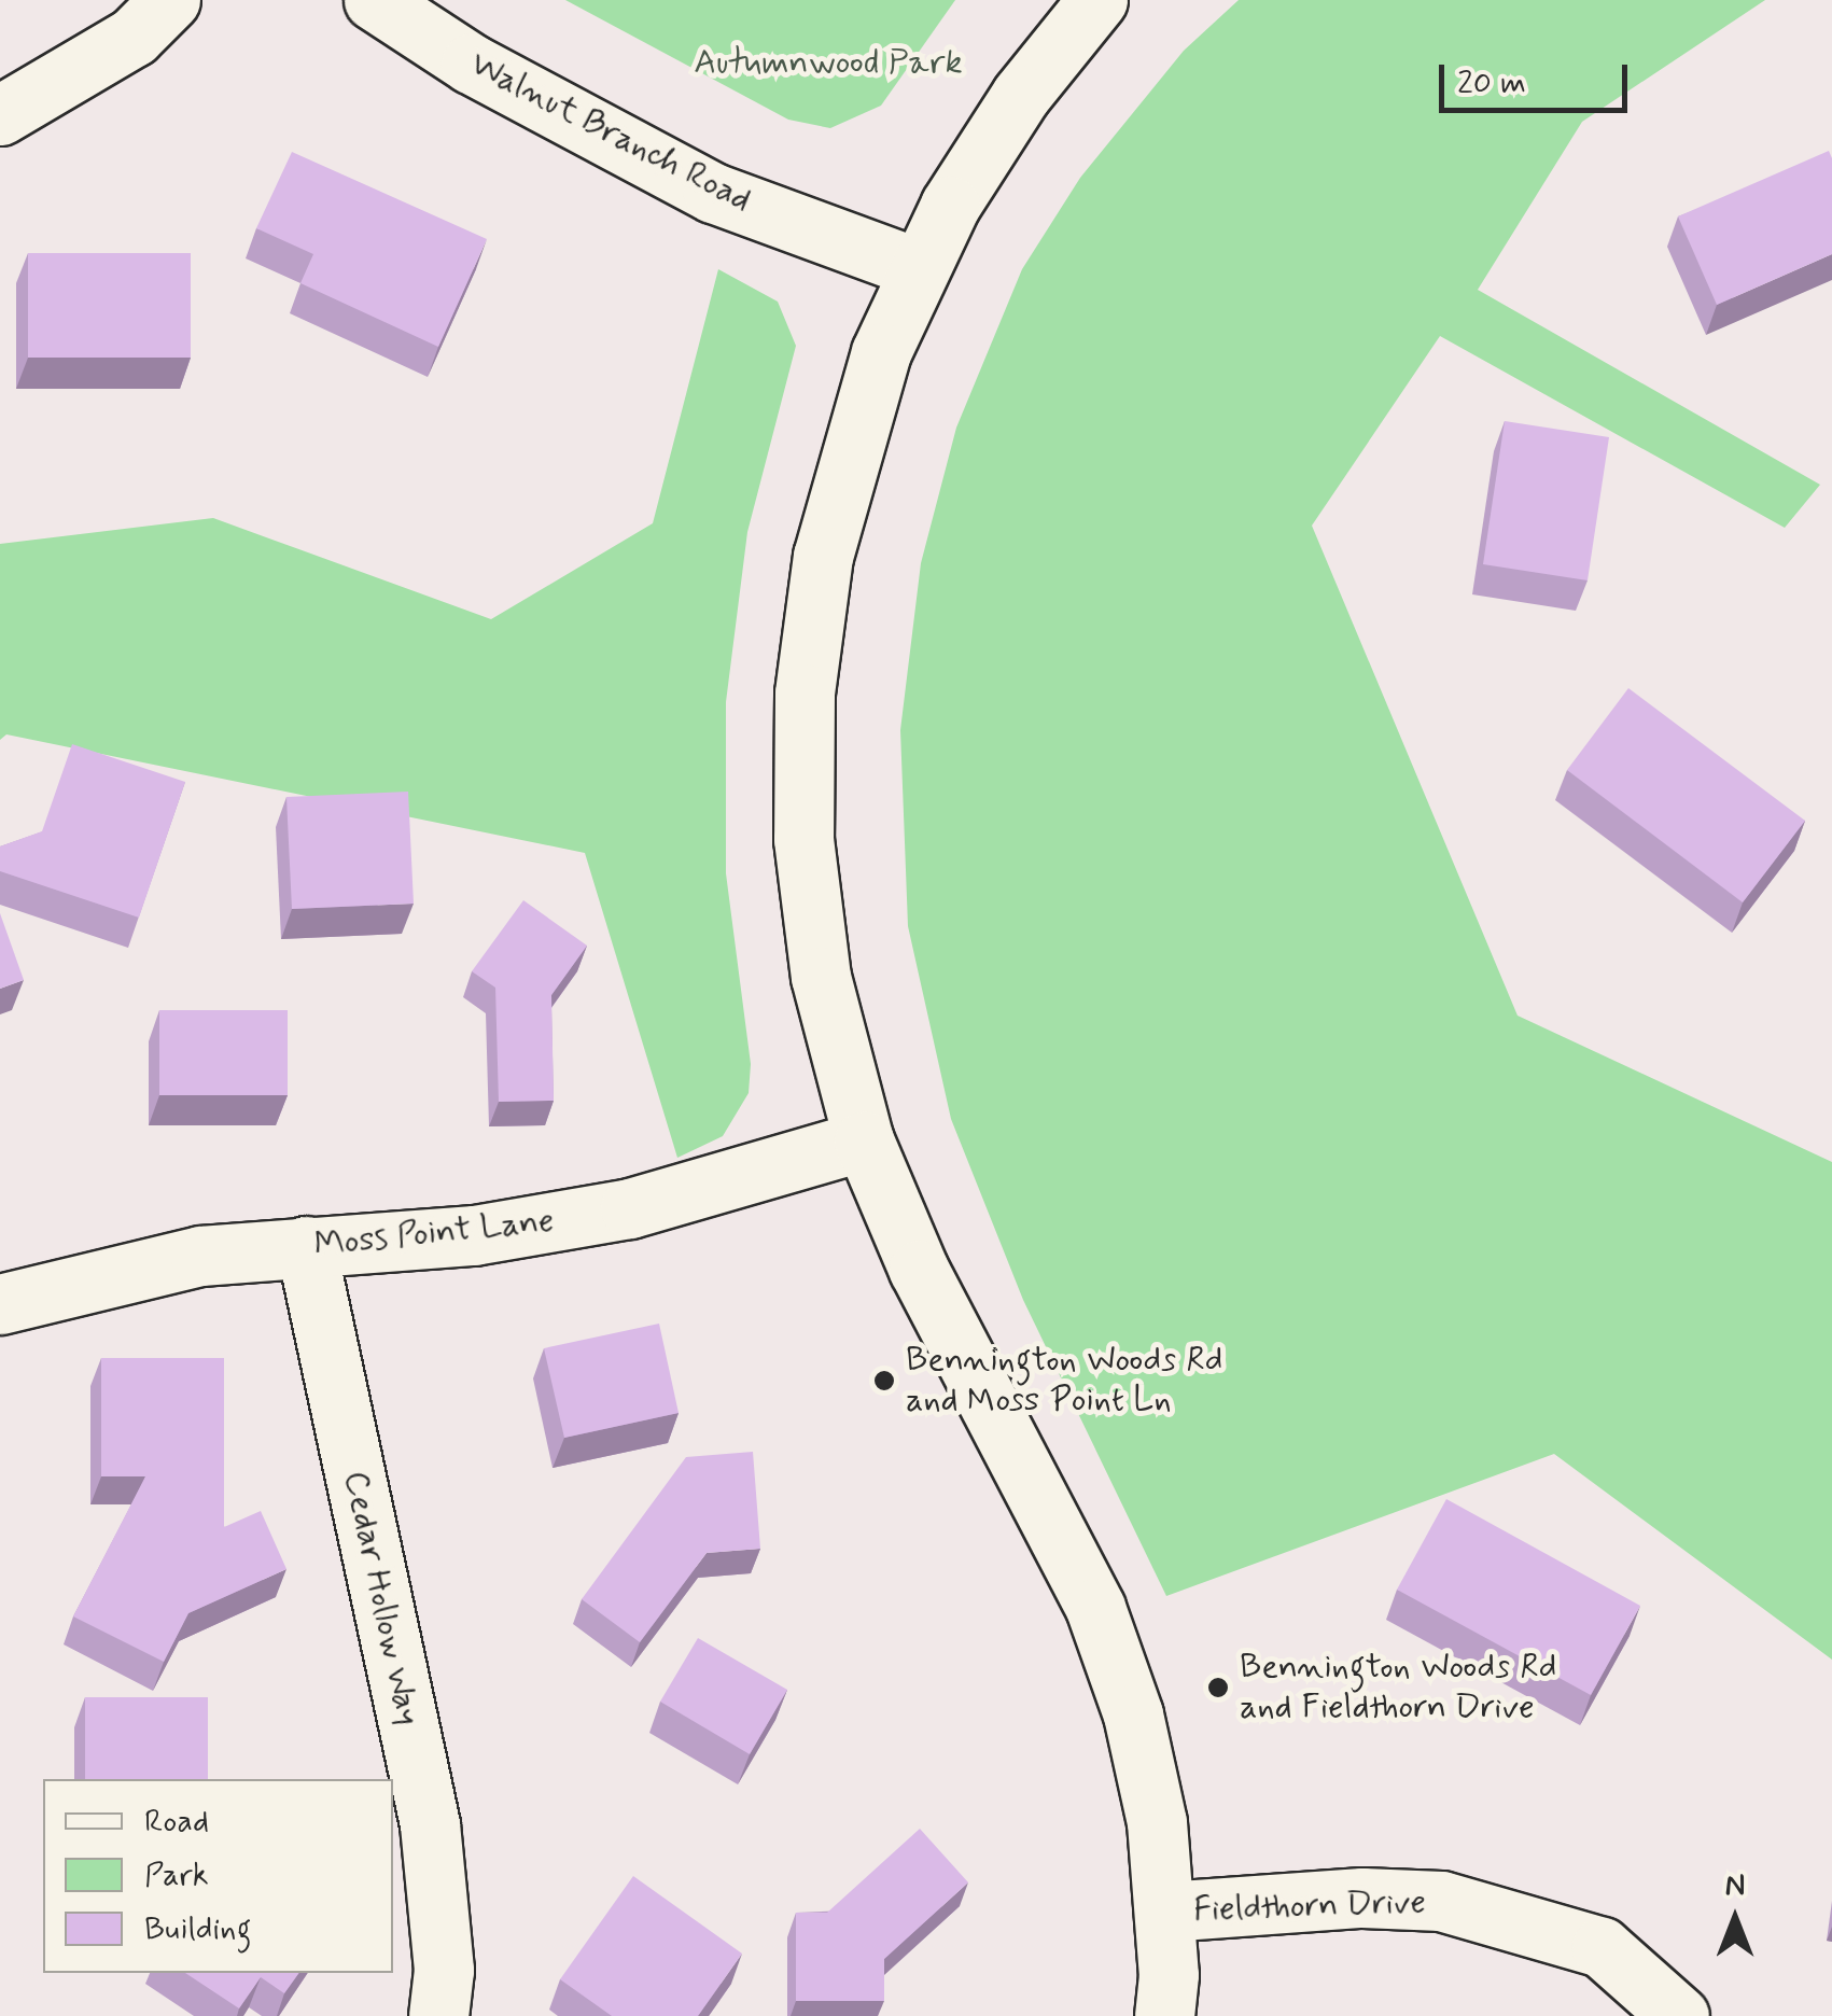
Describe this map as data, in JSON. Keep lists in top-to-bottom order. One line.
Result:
{"streets":{"street":["Walnut Branch Road","Moss Point Lane","Cedar Hollow Way","Fieldthorn Drive"]},"crossings":[["Moss Point Lane","Cedar Hollow Way"]],"parks":["Autumnwood Park"],"places":["Bennington Woods Rd and Moss Point Ln","Bennington Woods Rd and Fieldthorn Drive"],"legend":["Road","Park","Building"],"scale_bar":"20 m","north":"top"}
